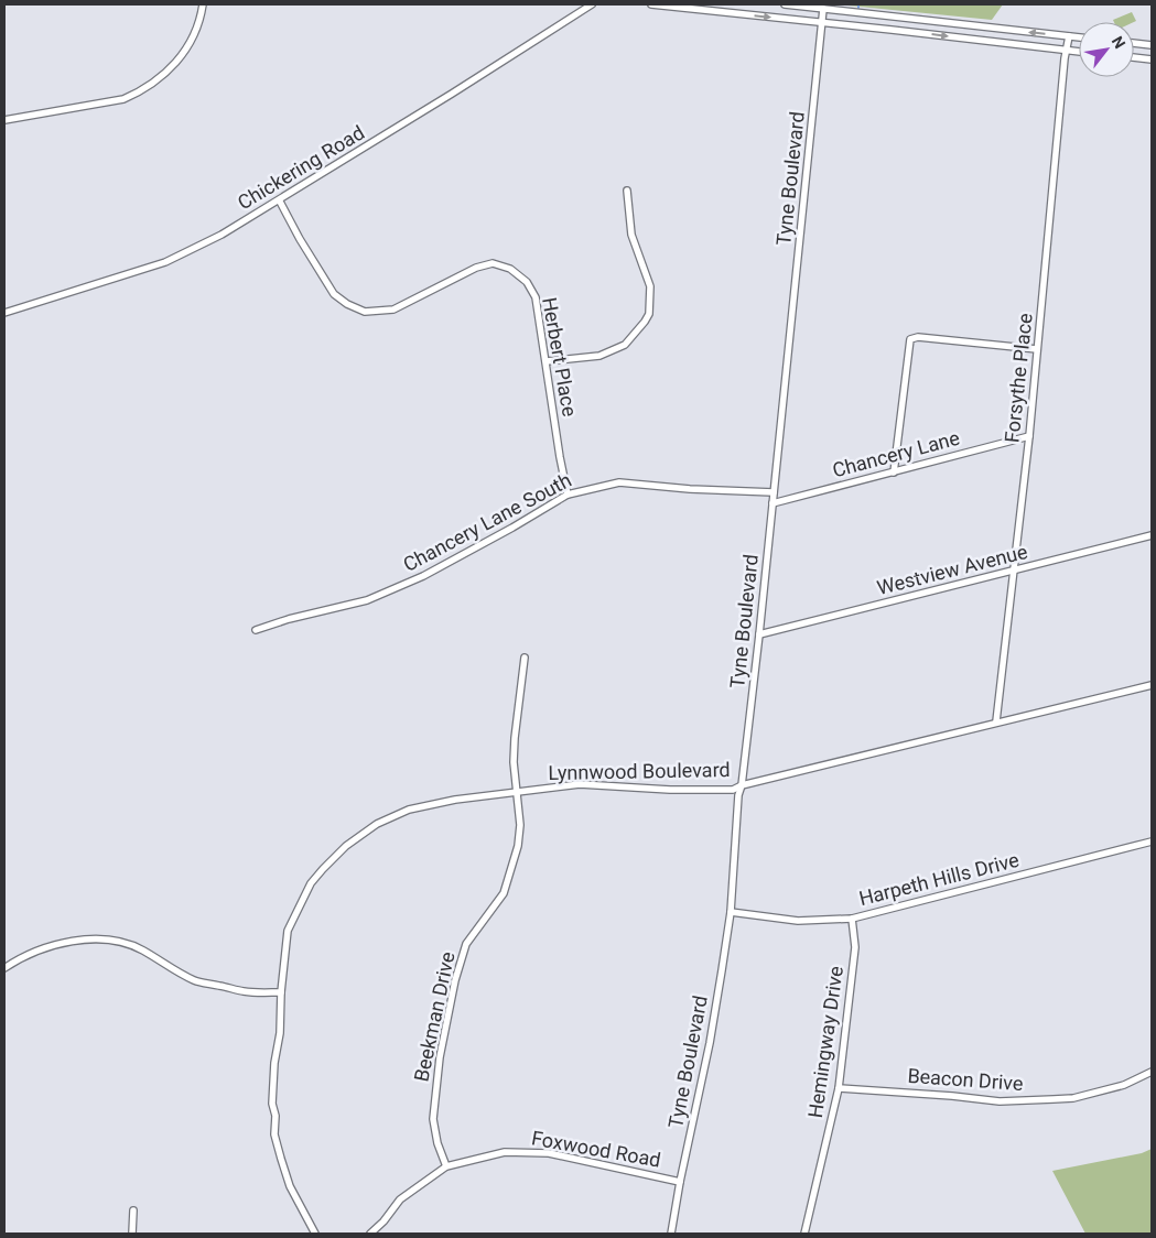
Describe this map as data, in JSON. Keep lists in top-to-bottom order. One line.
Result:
{"streets":{"street":["Chickering Road","Tyne Boulevard","Herbert Place","Forsythe Place","Chancery Lane","Chancery Lane South","Westview Avenue","Lynnwood Boulevard","Harpeth Hills Drive","Beekman Drive","Hemingway Drive","Beacon Drive","Foxwood Road"]},"crossings":[["Chickering Road","Herbert Place"],["Tyne Boulevard","Chancery Lane"],["Tyne Boulevard","Chancery Lane South"],["Tyne Boulevard","Westview Avenue"],["Tyne Boulevard","Lynnwood Boulevard"],["Tyne Boulevard","Harpeth Hills Drive"],["Tyne Boulevard","Foxwood Road"],["Herbert Place","Chancery Lane South"],["Forsythe Place","Chancery Lane"],["Forsythe Place","Westview Avenue"],["Forsythe Place","Lynnwood Boulevard"],["Lynnwood Boulevard","Beekman Drive"],["Harpeth Hills Drive","Hemingway Drive"],["Beekman Drive","Foxwood Road"],["Hemingway Drive","Beacon Drive"]],"north":"top right"}
